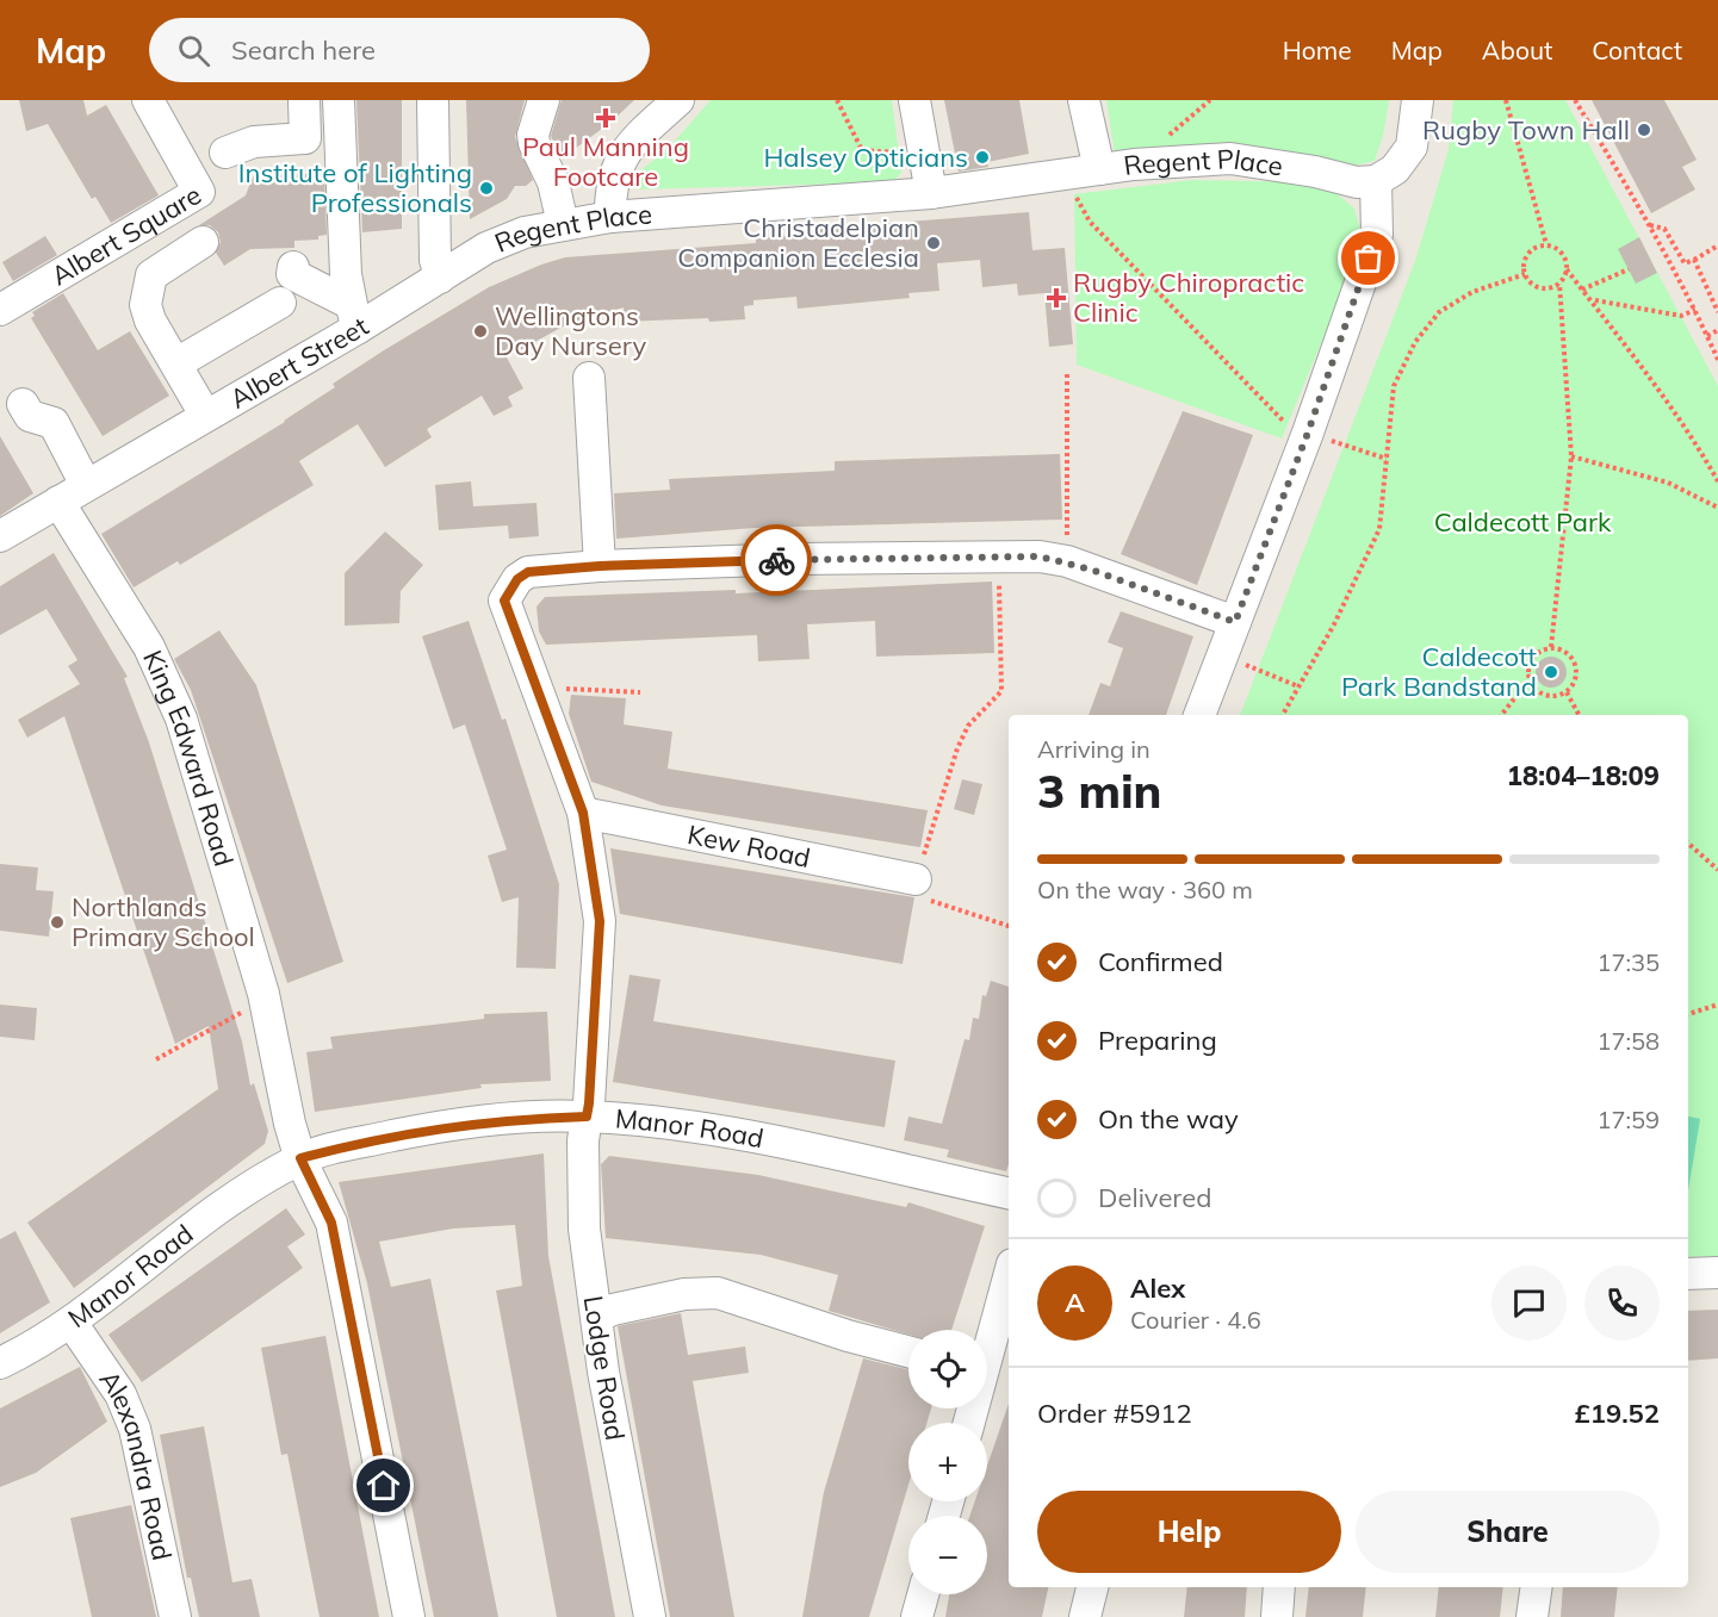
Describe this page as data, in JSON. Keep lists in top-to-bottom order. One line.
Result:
{"streets":{"street":["Regent Place","Albert Square","Albert Street","King Edward Road","Kew Road","Manor Road","Lodge Road","Alexandra Road"]},"crossings":[["Regent Place","Albert Street"],["Albert Street","King Edward Road"],["King Edward Road","Manor Road"],["Kew Road","Lodge Road"],["Manor Road","Lodge Road"],["Manor Road","Alexandra Road"]],"parks":["Caldecott Park"],"places":{"health":["Paul Manning Footcare","Rugby Chiropractic Clinic"],"other":["Rugby Town Hall","Halsey Opticians","Institute of Lighting Professionals","Christadelpian Companion Ecclesia","Wellingtons Day Nursery","Caldecott Park Bandstand","Northlands Primary School"]},"page":{"header":"Map","search":"Search here","nav":["Home","Map","About","Contact"],"heading":["3 min","Arriving in","18:04–18:09"],"panel":["Alex","Courier · 4.6","Order #5912","£19.52"],"bar":"On the way · 360 m","list":[["Confirmed","17:35"],["Preparing","17:58"],["On the way","17:59"],"Delivered"],"round":"A","map_buttons":["+","−"],"buttons":["Help","Share"]}}
